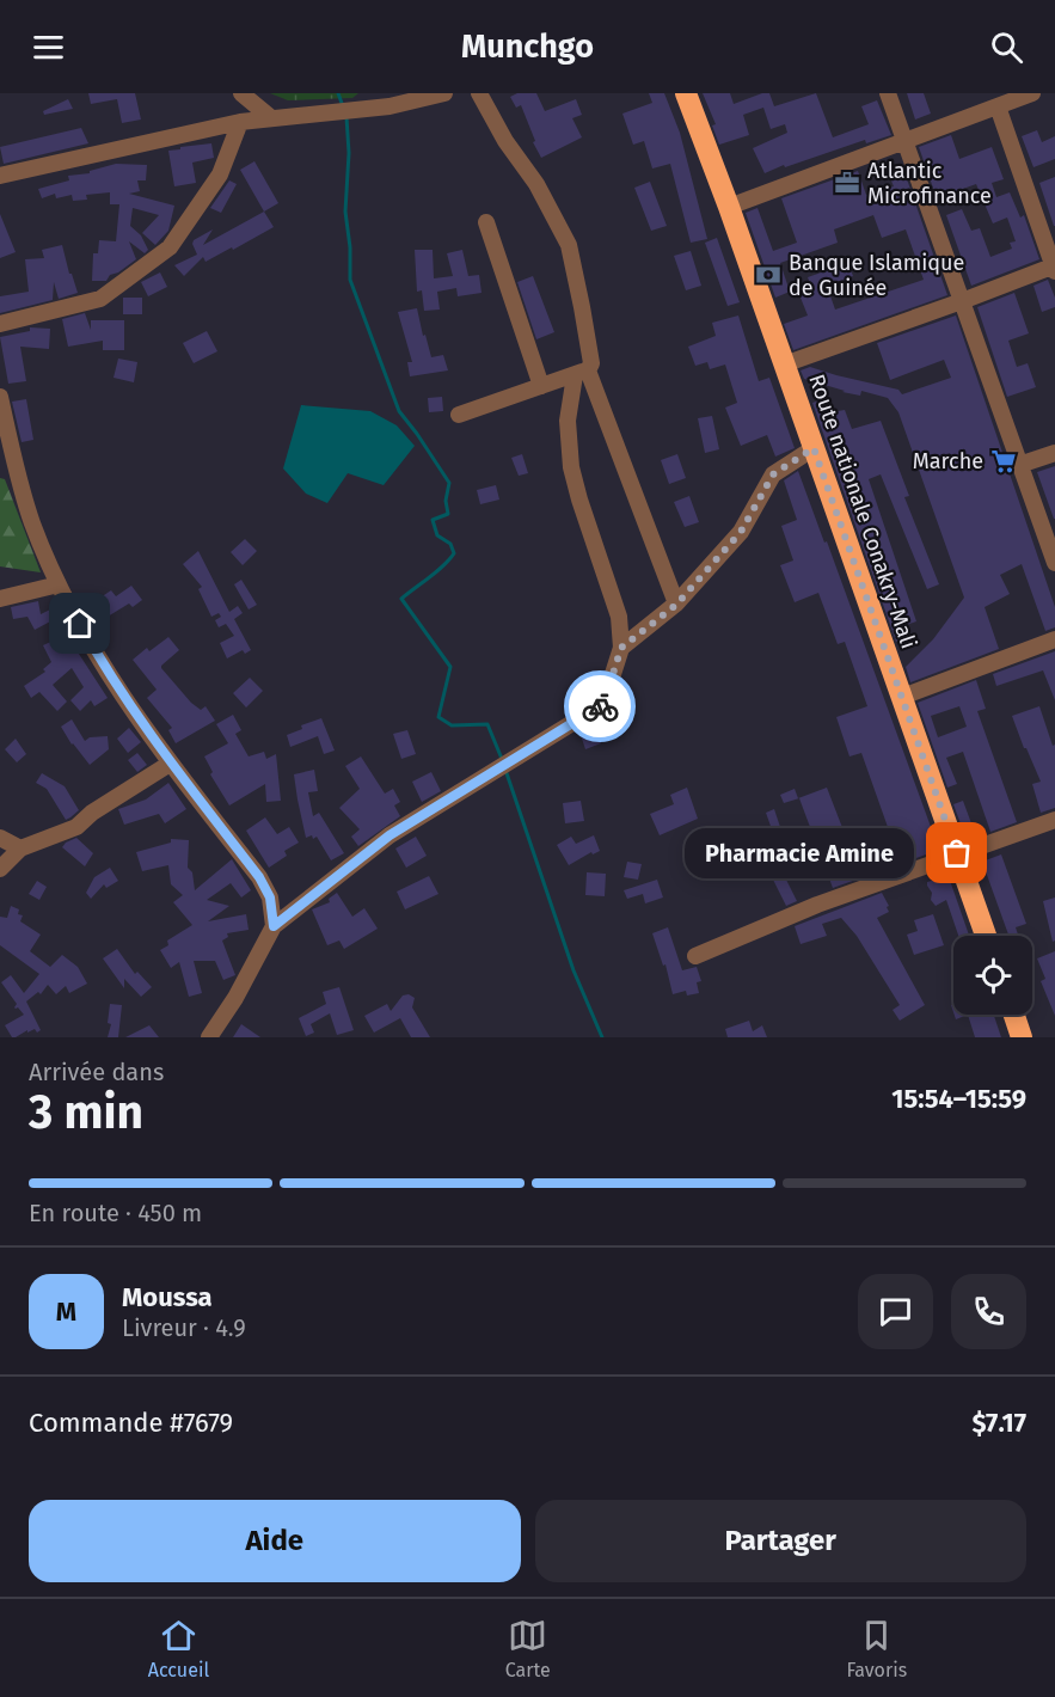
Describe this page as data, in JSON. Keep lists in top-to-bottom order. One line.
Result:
{"streets":{"highway":["Route nationale Conakry-Mali"]},"places":{"office":["Atlantic Microfinance"],"bank":["Banque Islamique de Guinée"],"supermarket":["Marche"],"other":["Pharmacie Amine"]},"page":{"header":"Munchgo","bubble":"Pharmacie Amine","heading":["3 min","Arrivée dans","15:54–15:59"],"panel":["Moussa","Livreur · 4.9","Commande #7679","$7.17"],"bar":"En route · 450 m","round":"M","buttons":["Aide","Partager"],"tabs":["Accueil","Carte","Favoris"]}}
